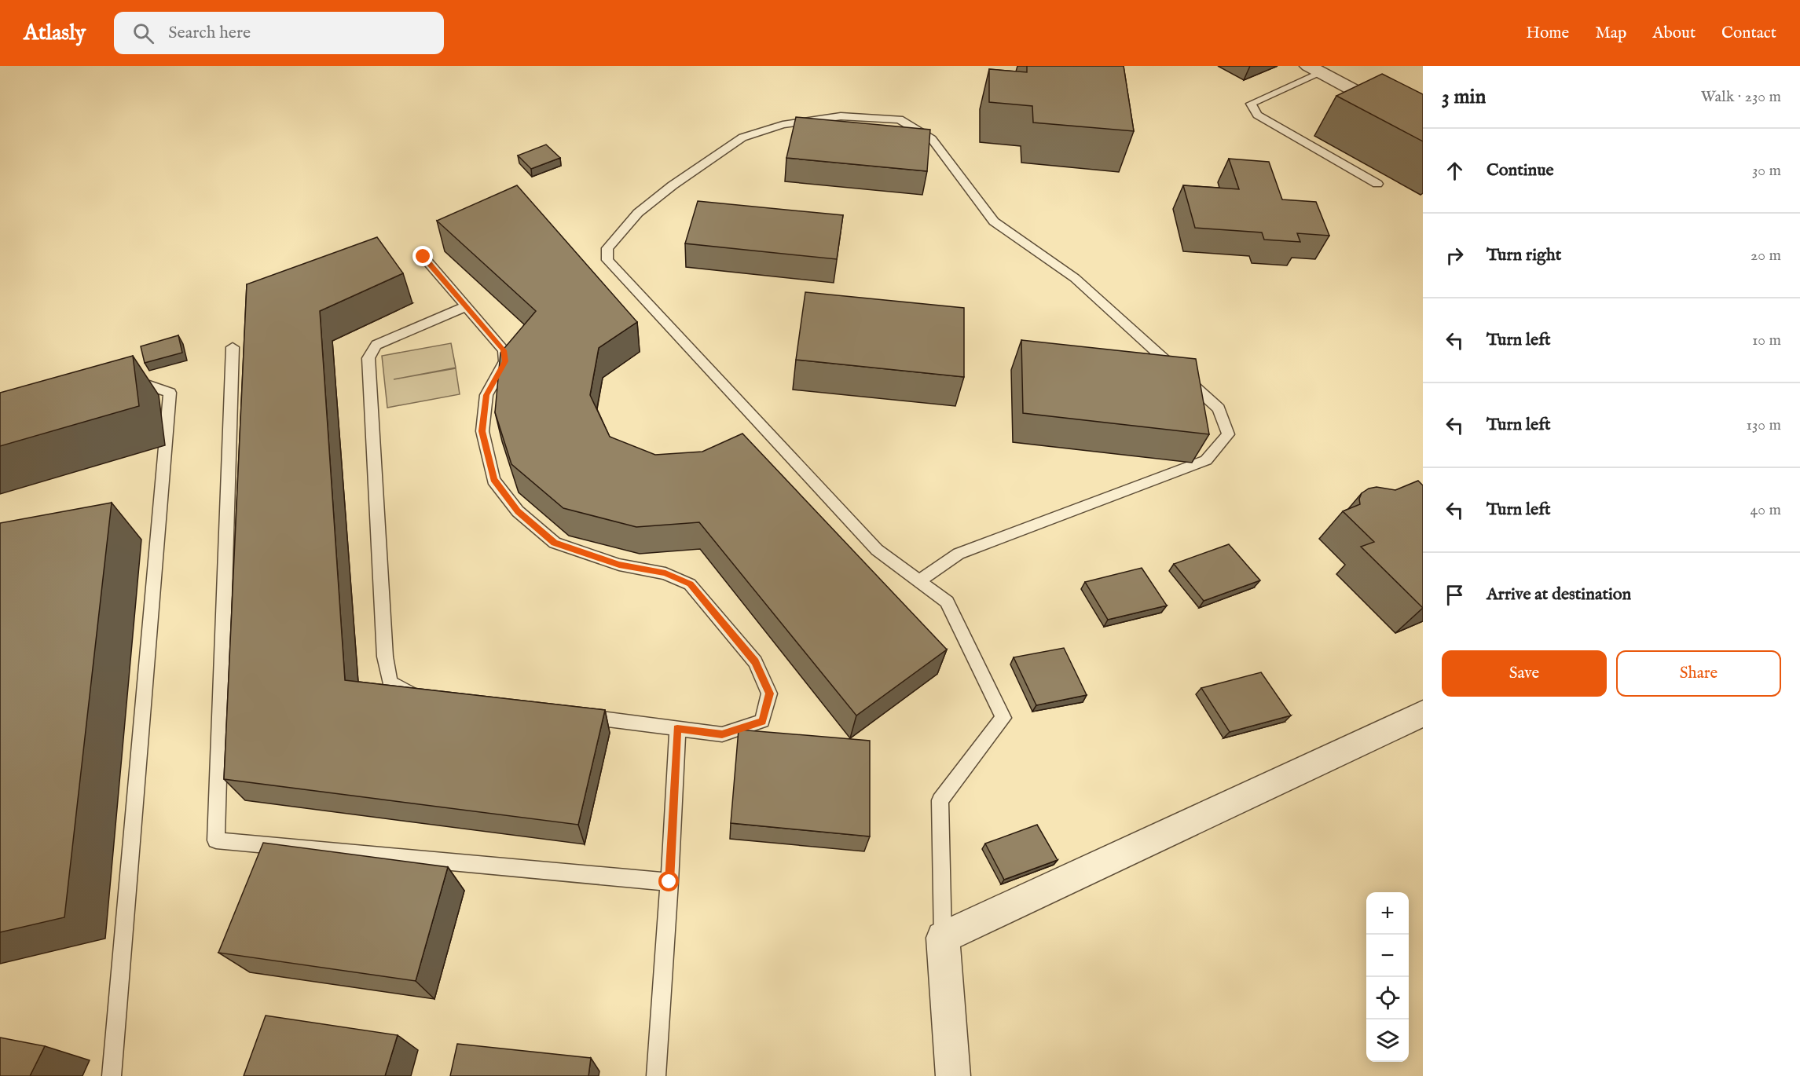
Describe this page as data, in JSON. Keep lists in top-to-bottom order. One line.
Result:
{"page":{"header":"Atlasly","search":"Search here","nav":["Home","Map","About","Contact"],"heading":["3 min","Walk · 230 m"],"list":[["Continue","30 m"],["Turn right","20 m"],["Turn left","10 m"],["Turn left","130 m"],["Turn left","40 m"],"Arrive at destination"],"buttons":["Save","Share"],"map_buttons":["+","−"]}}
